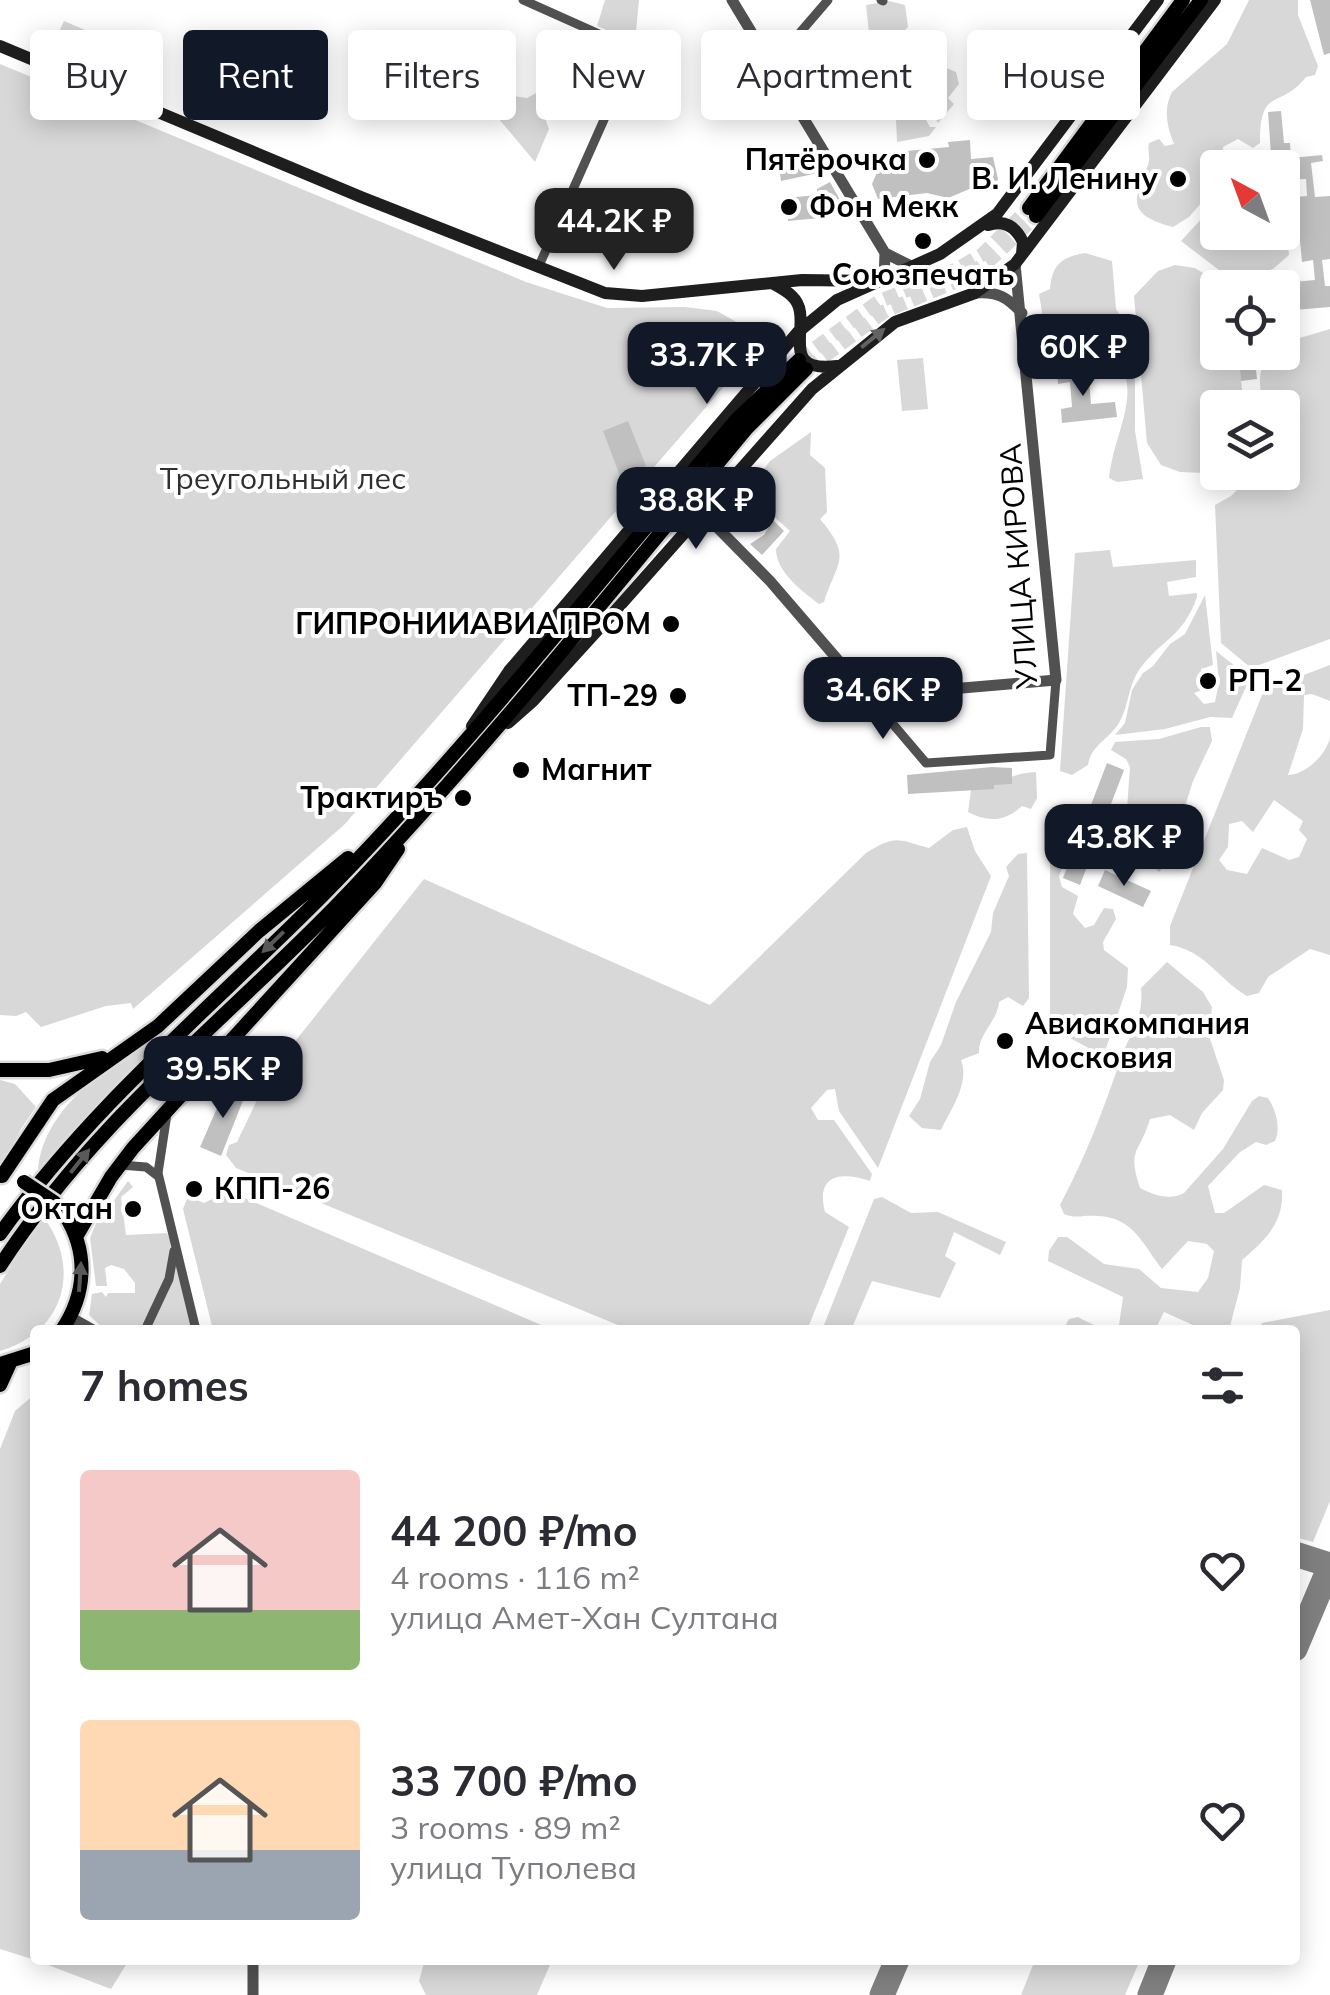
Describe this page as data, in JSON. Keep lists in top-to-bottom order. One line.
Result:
{"streets":{"street":["УЛИЦА КИРОВА"]},"parks":["Треугольный лес"],"places":["Пятёрочка","В. И. Ленину","Фон Мекк","Союзпечать","ГИПРОНИИАВИАПРОМ","РП-2","ТП-29","Магнит","Трактиръ","Авиакомпания Московия","КПП-26","Октан"],"north":"top left","page":{"chip":["Buy","Rent","Filters","New","Apartment","House"],"price":["44.2K ₽","60K ₽","33.7K ₽","38.8K ₽","34.6K ₽","43.8K ₽","39.5K ₽"],"heading":"7 homes","list":[{"name":"44 200 ₽/mo","note":"4 rooms · 116 m² · улица Амет-Хан Султана"},{"name":"33 700 ₽/mo","note":"3 rooms · 89 m² · улица Туполева"}]}}
